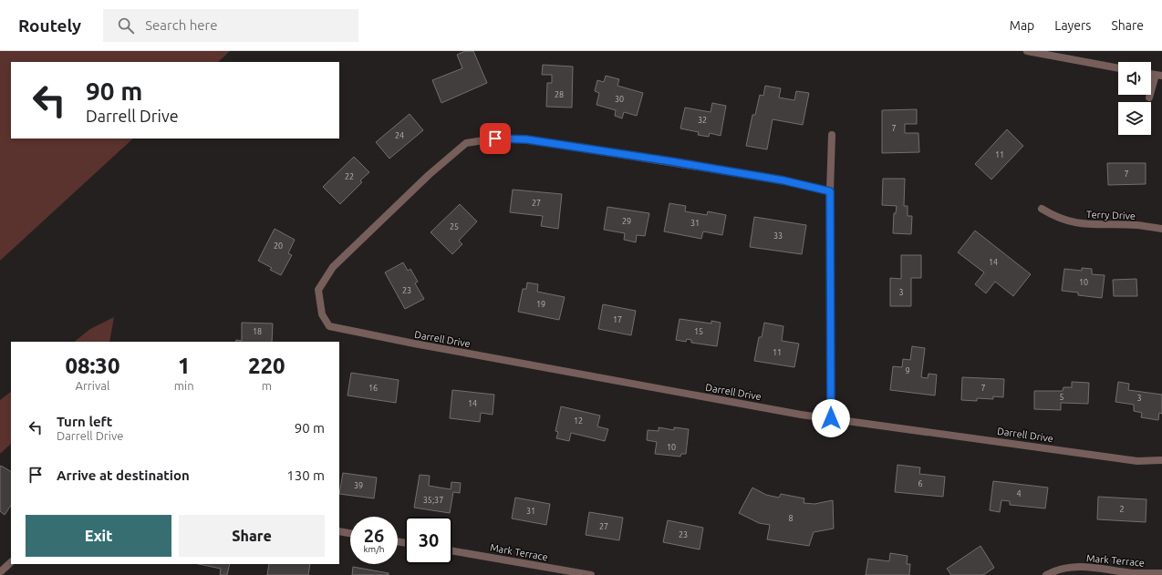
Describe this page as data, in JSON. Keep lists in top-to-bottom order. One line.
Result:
{"streets":{"street":["Terry Drive","Darrell Drive","Mark Terrace"]},"house_numbers":["28","30","32","7","24","11","7","22","27","29","31","25","33","20","14","10","23","3","19","17","18","15","11","9","16","7","5","3","14","12","10","6","39","4","35;37","2","31","8","27","23"],"page":{"header":"Routely","search":"Search here","nav":["Map","Layers","Share"],"turn":["90 m","Darrell Drive"],"eta":["08:30","Arrival","1","min","220","m"],"list":[{"name":"Turn left","note":"Darrell Drive","value":"90 m"},{"name":"Arrive at destination","value":"130 m"}],"buttons":["Exit","Share"],"speed":"26 km/h","limit":"30"}}
